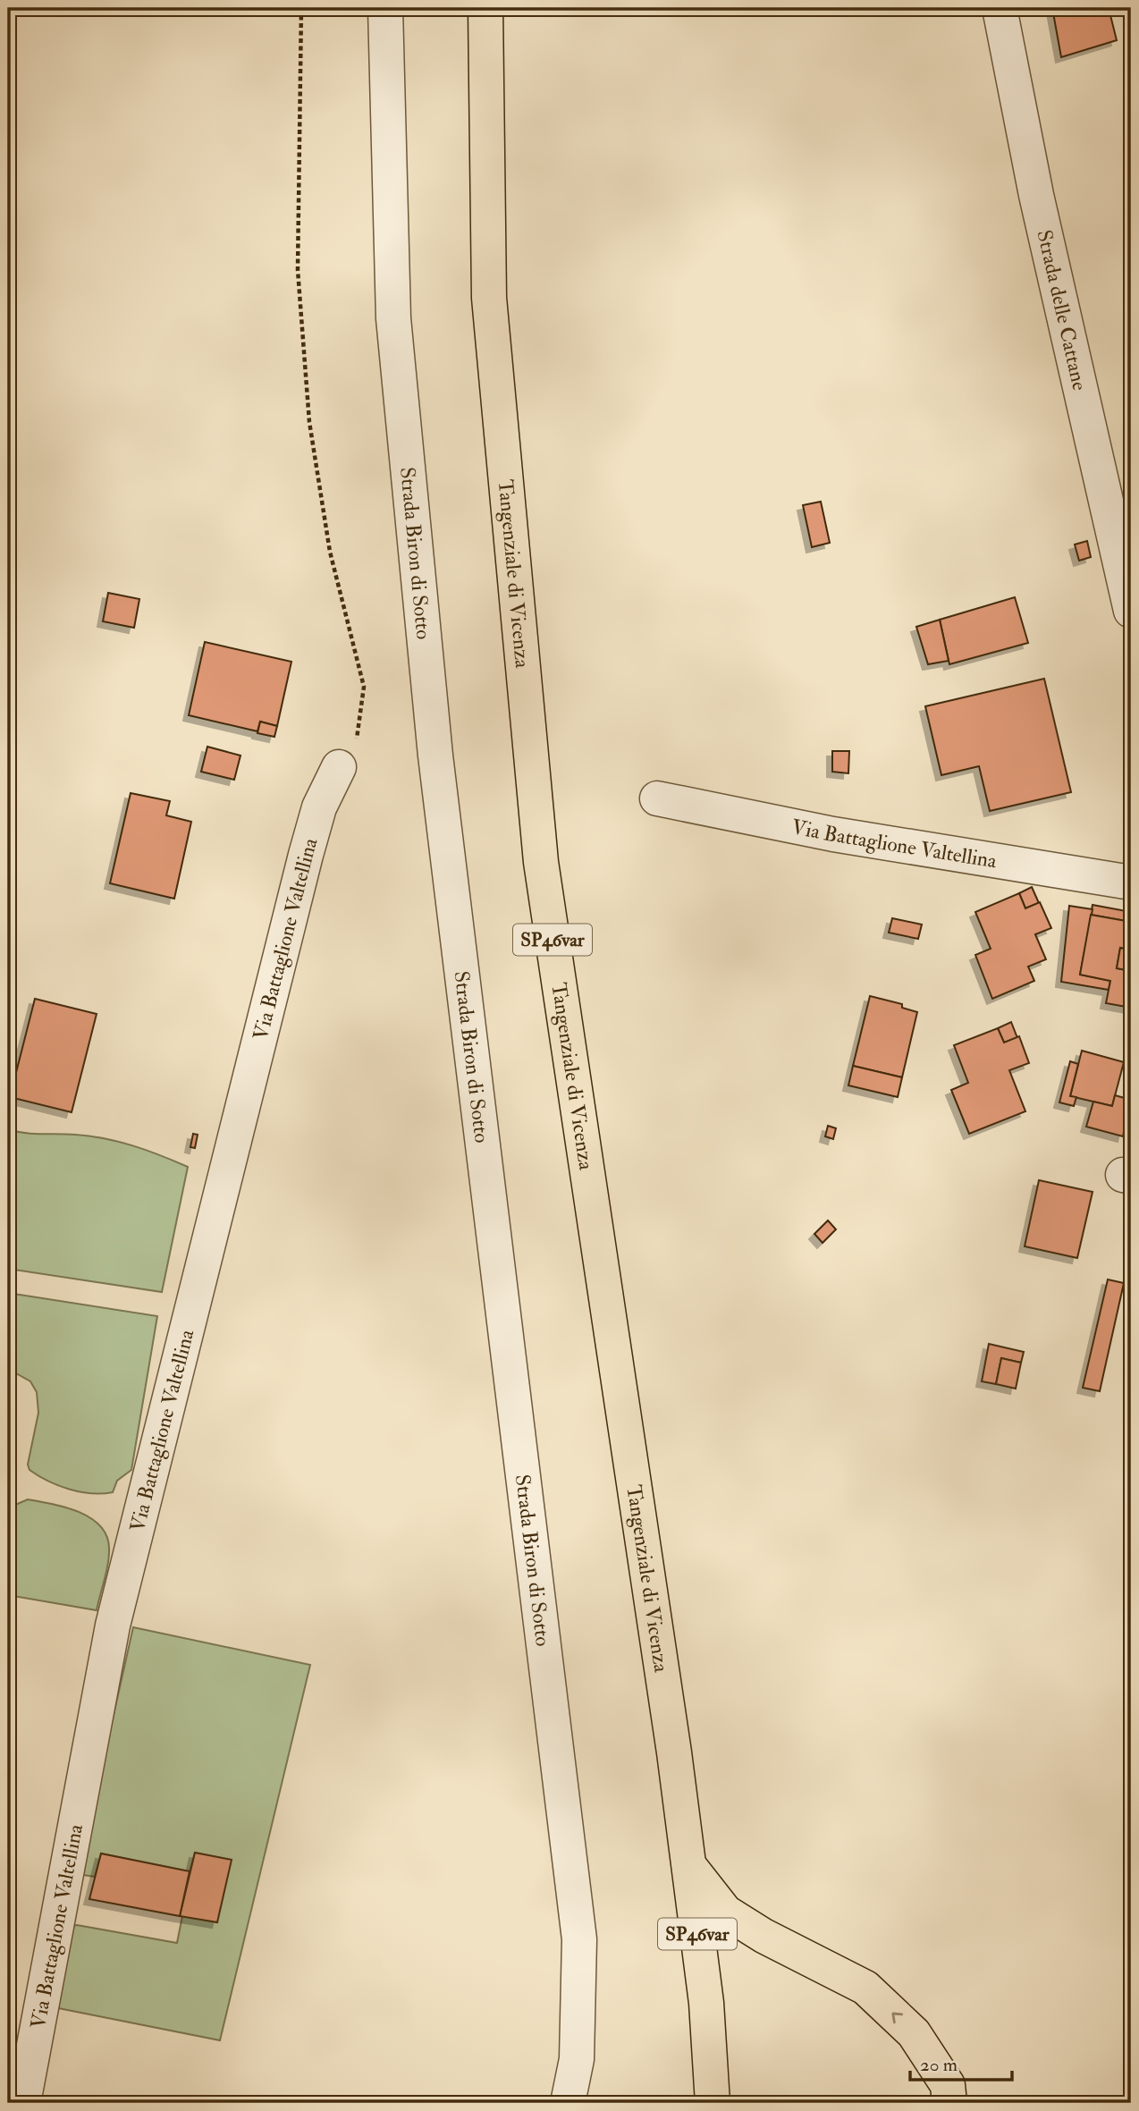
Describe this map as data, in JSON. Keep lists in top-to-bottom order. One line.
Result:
{"streets":{"highway":["Tangenziale di Vicenza","SP46var"],"street":["Strada delle Cattane","Strada Biron di Sotto","Via Battaglione Valtellina"]},"scale_bar":"20 m"}
